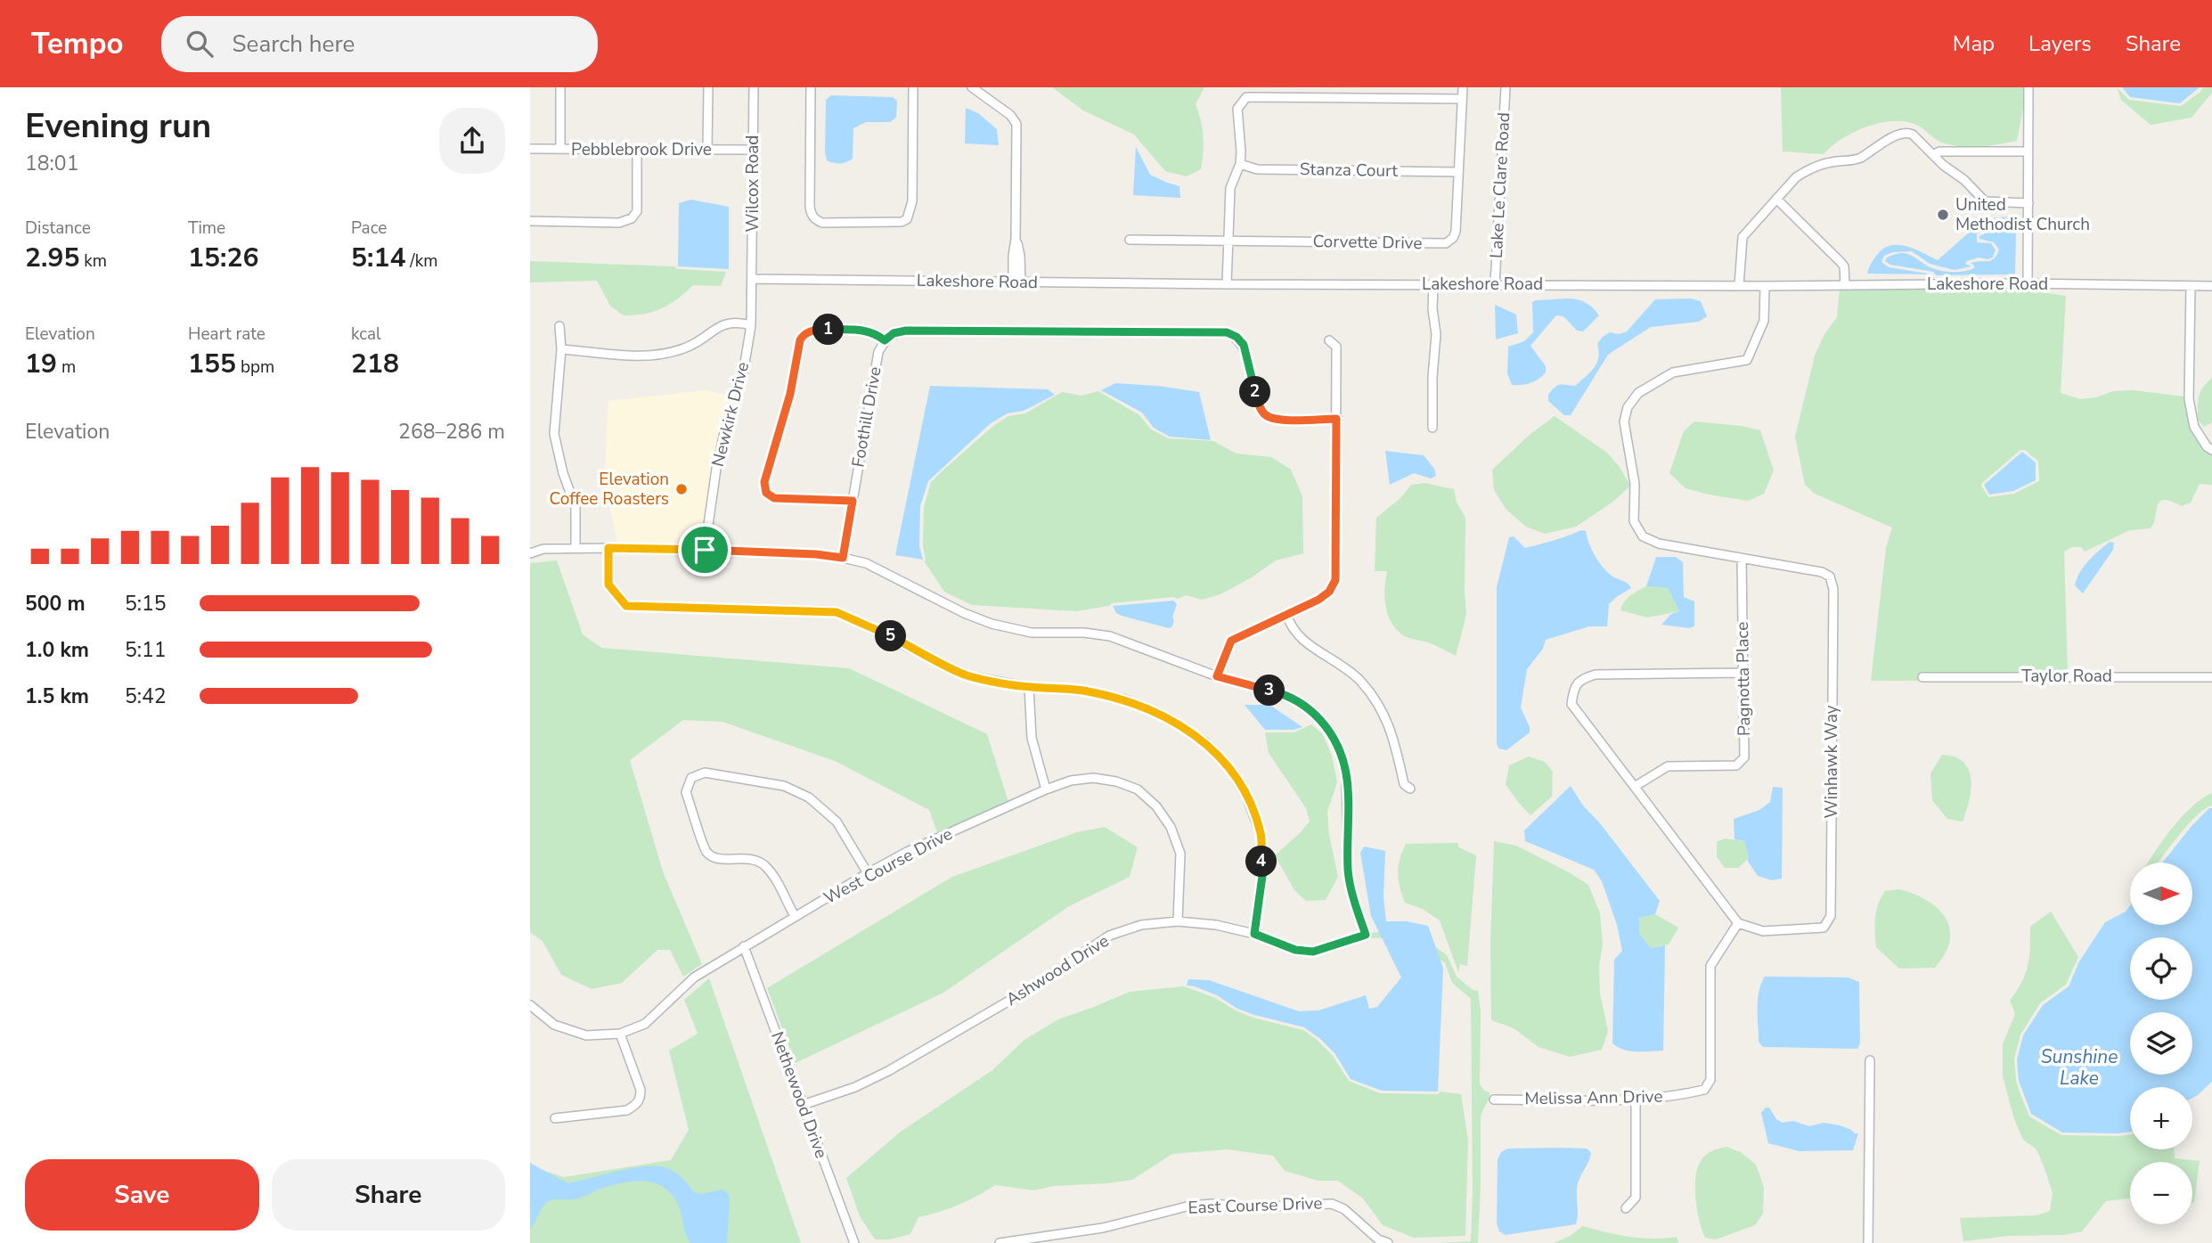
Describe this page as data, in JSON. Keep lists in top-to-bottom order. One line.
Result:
{"streets":{"street":["Pebblebrook Drive","Stanza Court","Wilcox Road","Lake Le Clare Road","Corvette Drive","Lakeshore Road","Newkirk Drive","Foothill Drive","Taylor Road","Pagnotta Place","Winhawk Way","West Course Drive","Ashwood Drive","Nethewood Drive","Melissa Ann Drive","East Course Drive"]},"crossings":[["Pebblebrook Drive","Wilcox Road"],["Stanza Court","Corvette Drive"],["Wilcox Road","Lakeshore Road"],["Wilcox Road","Newkirk Drive"],["Lake Le Clare Road","Lakeshore Road"],["Lakeshore Road","Newkirk Drive"],["Lakeshore Road","Winhawk Way"],["Pagnotta Place","Winhawk Way"],["Winhawk Way","Melissa Ann Drive"],["West Course Drive","Ashwood Drive"],["West Course Drive","Nethewood Drive"],["Ashwood Drive","Nethewood Drive"]],"water":["Sunshine Lake"],"places":["United Methodist Church","Elevation Coffee Roasters"],"north":"right","page":{"header":"Tempo","search":"Search here","nav":["Map","Layers","Share"],"heading":["Evening run","18:01"],"stats":[["Distance","2.95 km"],["Time","15:26"],["Pace","5:14 /km"],["Elevation","19 m"],["Heart rate","155 bpm"],["kcal","218"]],"pins":["1","2","5","3","4"],"chart":["Elevation","268–286 m"],"list":[{"name":"500 m","note":"5:15"},{"name":"1.0 km","note":"5:11"},{"name":"1.5 km","note":"5:42"}],"map_buttons":["+","−"],"buttons":["Save","Share"]}}
